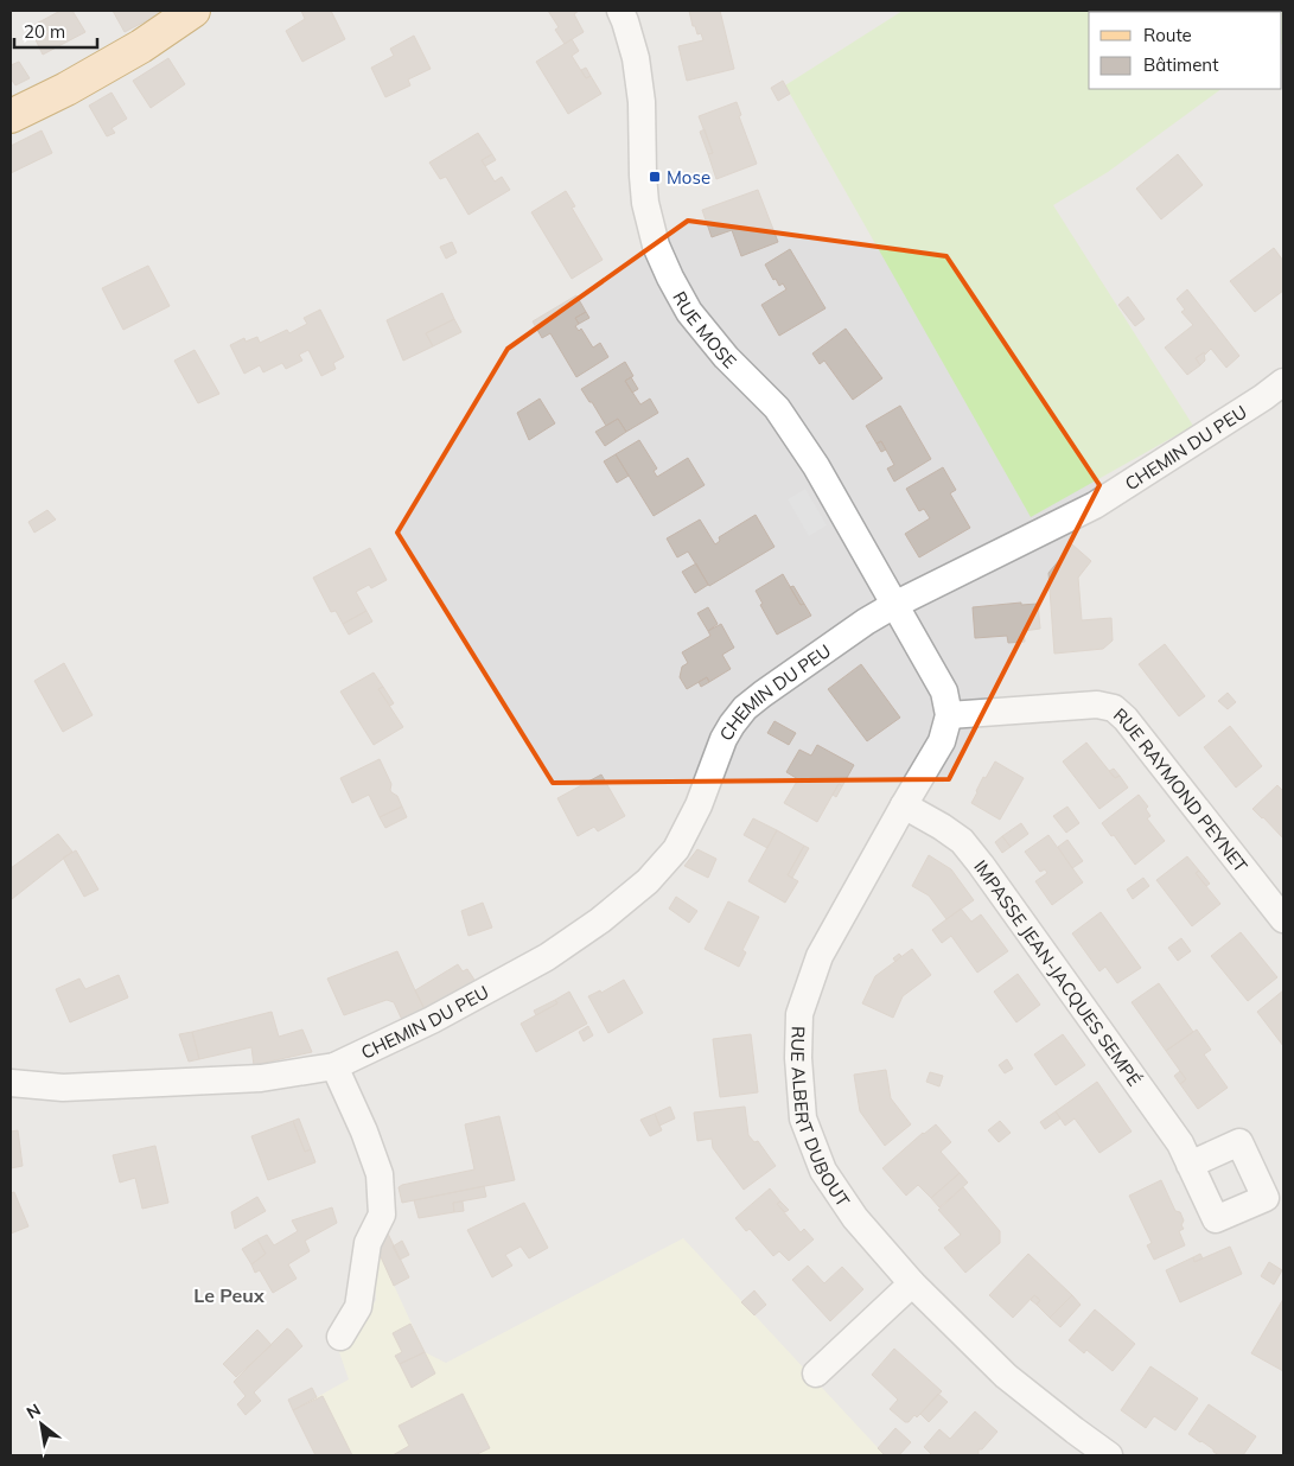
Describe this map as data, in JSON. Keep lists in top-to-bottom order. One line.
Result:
{"streets":{"street":["RUE MOSE","CHEMIN DU PEU","RUE RAYMOND PEYNET","IMPASSE JEAN-JACQUES SEMPÉ","RUE ALBERT DUBOUT"]},"crossings":[["RUE MOSE","CHEMIN DU PEU"],["RUE RAYMOND PEYNET","RUE ALBERT DUBOUT"],["IMPASSE JEAN-JACQUES SEMPÉ","RUE ALBERT DUBOUT"]],"districts":["Le Peux"],"places":{"transit":["Mose"]},"legend":["Route","Bâtiment"],"scale_bar":"20 m","north":"top left"}
